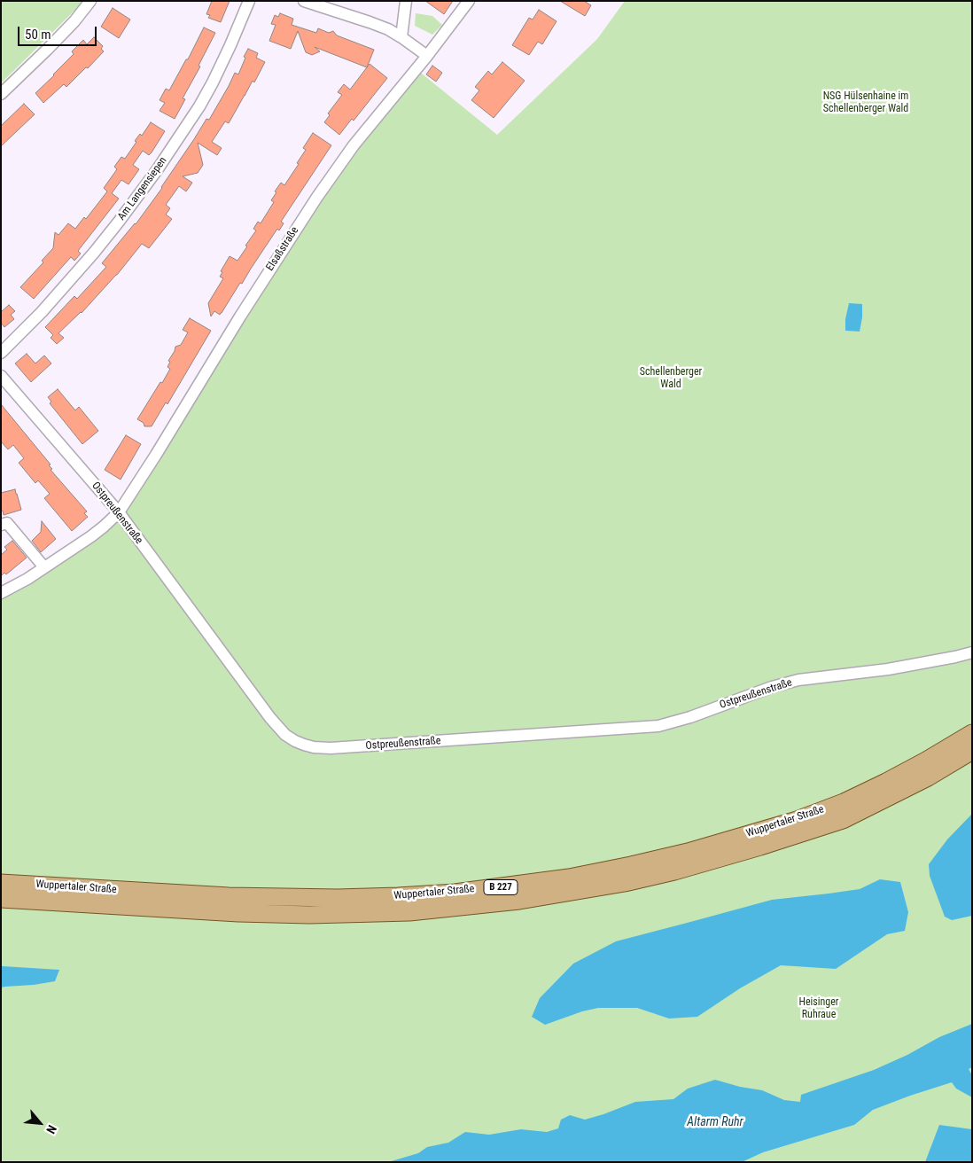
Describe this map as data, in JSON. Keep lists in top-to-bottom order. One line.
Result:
{"streets":{"main road":["Wuppertaler Straße","B 227"],"street":["Am Langensiepen","Elsaßstraße","Ostpreußenstraße"]},"crossings":[["Elsaßstraße","Ostpreußenstraße"]],"water":["Altarm Ruhr"],"parks":["NSG Hülsenhaine im Schellenberger Wald","Schellenberger Wald","Heisinger Ruhraue"],"scale_bar":"50 m","north":"bottom right"}
